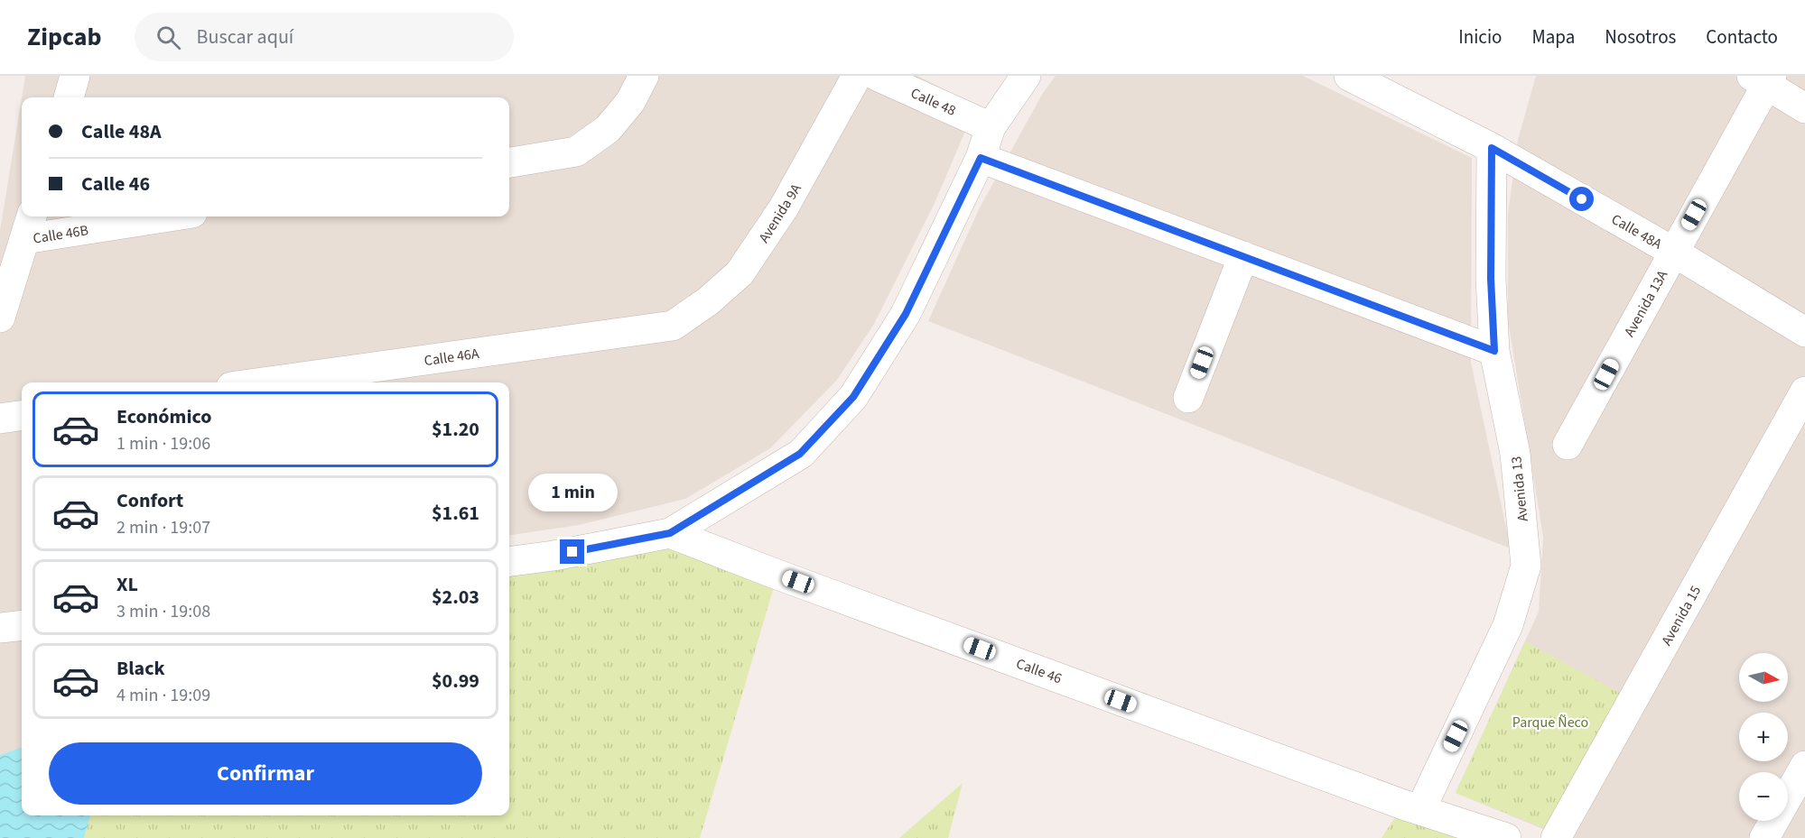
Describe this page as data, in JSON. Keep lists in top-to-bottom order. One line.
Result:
{"streets":{"street":["Calle 48","Avenida 9A","Calle 48A","Calle 46B","Avenida 13A","Calle 46A","Avenida 13","Avenida 15","Calle 46"]},"crossings":[["Avenida 9A","Calle 46A"],["Calle 48A","Avenida 13A"],["Calle 48A","Avenida 13"],["Avenida 13","Calle 46"]],"parks":["Parque Ñeco"],"north":"right","page":{"header":"Zipcab","search":"Buscar aquí","nav":["Inicio","Mapa","Nosotros","Contacto"],"banner":["Calle 48A","Calle 46"],"list":[{"name":"Económico","note":"1 min · 19:06","value":"$1.20"},{"name":"Confort","note":"2 min · 19:07","value":"$1.61"},{"name":"XL","note":"3 min · 19:08","value":"$2.03"},{"name":"Black","note":"4 min · 19:09","value":"$0.99"}],"bubble":"1 min","map_buttons":["+","−"],"buttons":"Confirmar"}}
